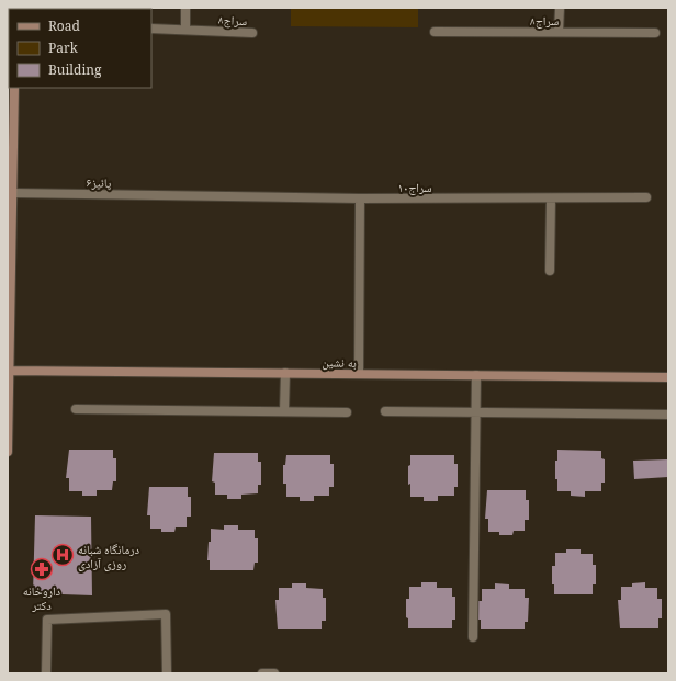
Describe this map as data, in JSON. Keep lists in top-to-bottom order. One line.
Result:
{"streets":{"street":["۸سراج","سراج۸","پائیز۶","سراج۱۰","به نشین"]},"crossings":[["پائیز۶","سراج۱۰"]],"places":{"hospital":["درمانگاه شبانه روزی آزادی"],"pharmacy":["داروخانه دکتر"]},"legend":["Road","Park","Building"]}
